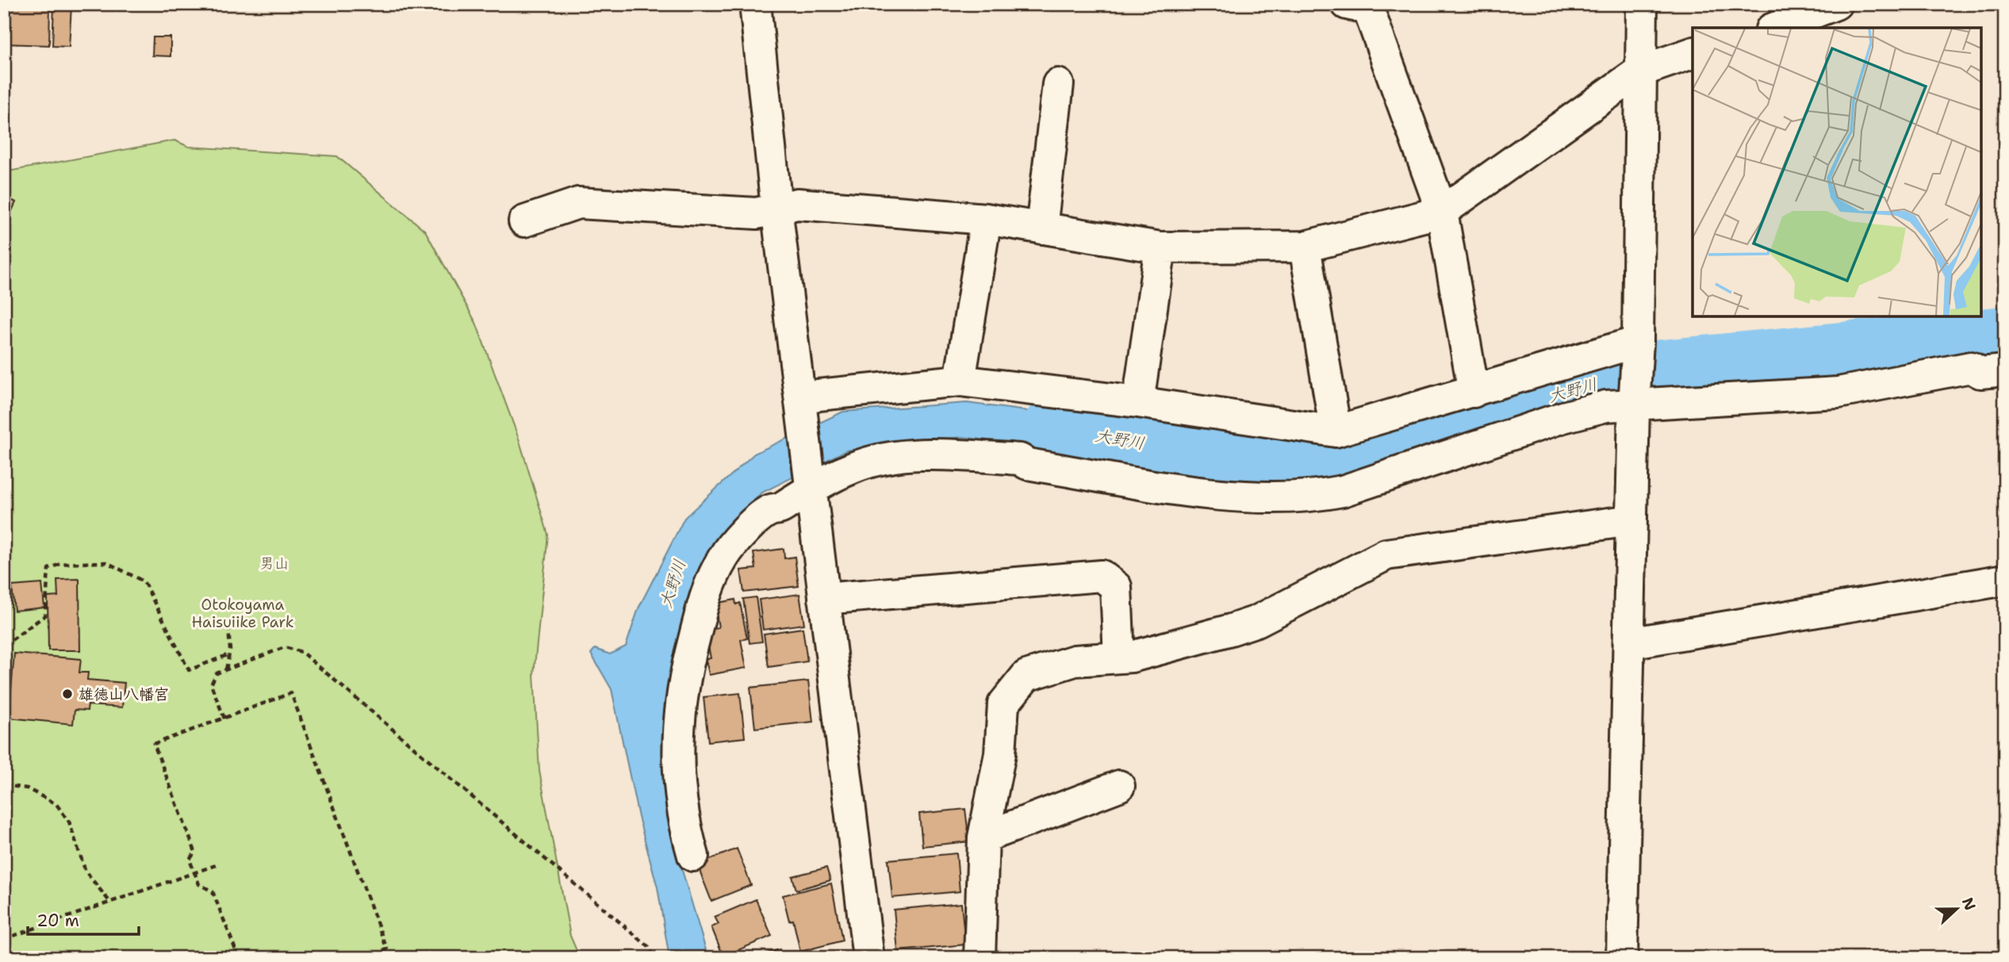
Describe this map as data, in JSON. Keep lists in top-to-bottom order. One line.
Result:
{"water":["大野川"],"parks":["男山","Otokoyama Haisuiike Park"],"places":["雄徳山八幡宮"],"scale_bar":"20 m","north":"right"}
